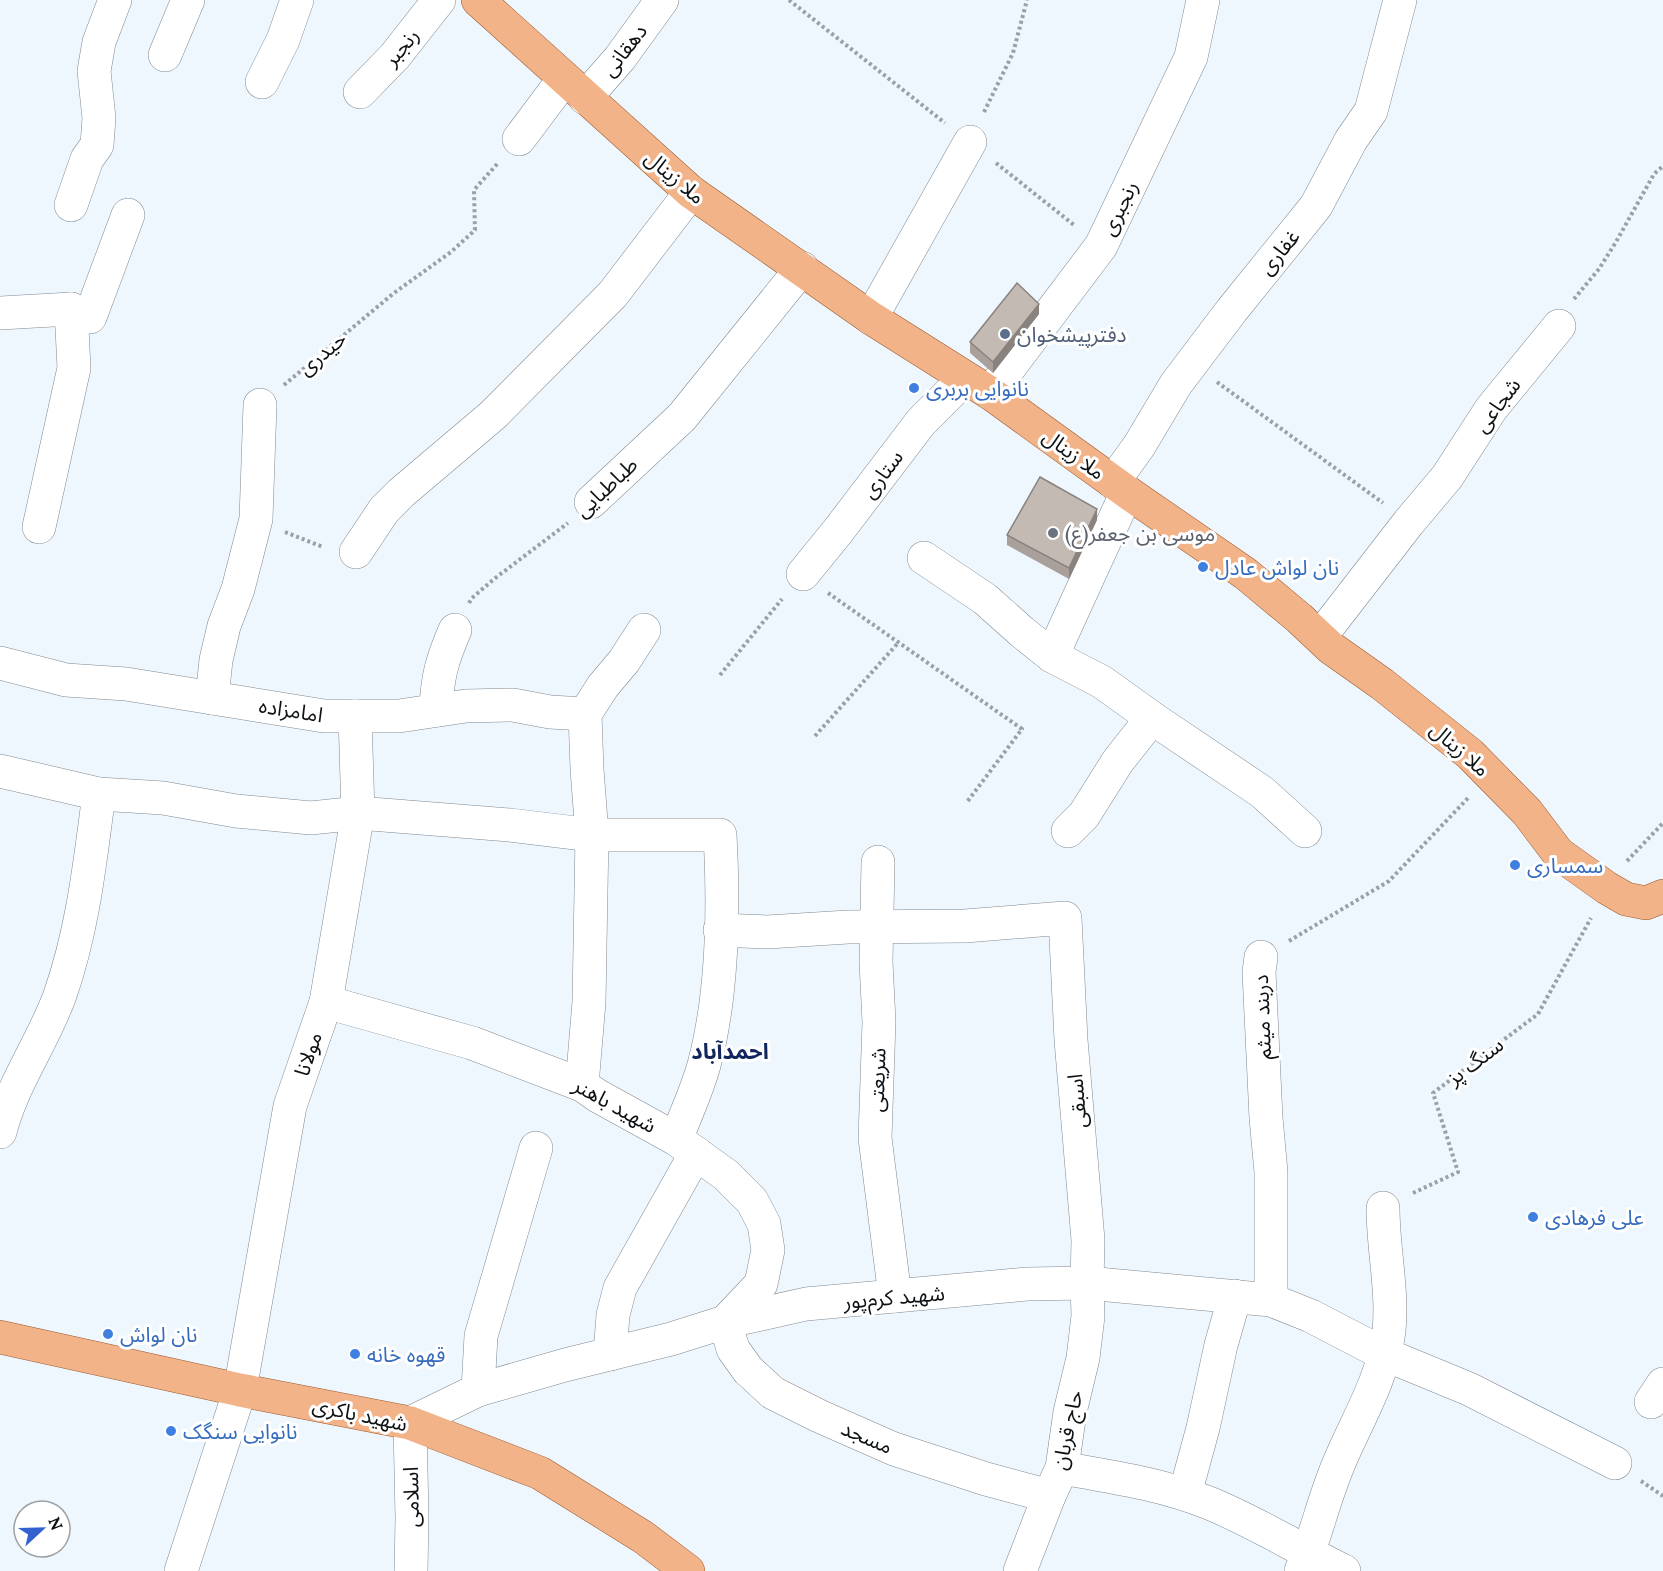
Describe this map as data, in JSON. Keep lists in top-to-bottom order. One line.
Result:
{"streets":{"main road":["ملا زینال","شهید باکری"],"street":["رنجبر","دهقانی","رنجبری","غفاری","شجاعی","ستاری","طباطبایی","امامزاده","دربند میثم","مولانا","شریعتی","اسبقی","شهید باهنر","شهید کرم‌پور","حاج قربان","مسجد","اسلامی"],"path":["حیدری","سنگ پز"]},"crossings":[["دهقانی","ملا زینال"],["ملا زینال","رنجبری"],["ملا زینال","غفاری"],["ملا زینال","شجاعی"],["ملا زینال","ستاری"],["ملا زینال","طباطبایی"],["ملا زینال","دربند میثم"],["ملا زینال","سنگ پز"],["رنجبری","ستاری"],["امامزاده","مولانا"],["دربند میثم","شهید کرم‌پور"],["مولانا","شهید باهنر"],["مولانا","شهید باکری"],["شریعتی","اسبقی"],["شریعتی","شهید کرم‌پور"],["اسبقی","شهید کرم‌پور"],["اسبقی","حاج قربان"],["شهید باهنر","شهید کرم‌پور"],["شهید باهنر","مسجد"],["شهید کرم‌پور","شهید باکری"],["شهید کرم‌پور","حاج قربان"],["شهید کرم‌پور","مسجد"],["شهید کرم‌پور","اسلامی"],["شهید باکری","اسلامی"],["حاج قربان","مسجد"]],"districts":["احمدآباد"],"places":["دفترپیشخوان","نانوایی بربری","موسی بن جعفر(ع)","نان لواش عادل","سمساری","علی فرهادی","نان لواش","قهوه خانه","نانوایی سنگک"],"north":"right"}
